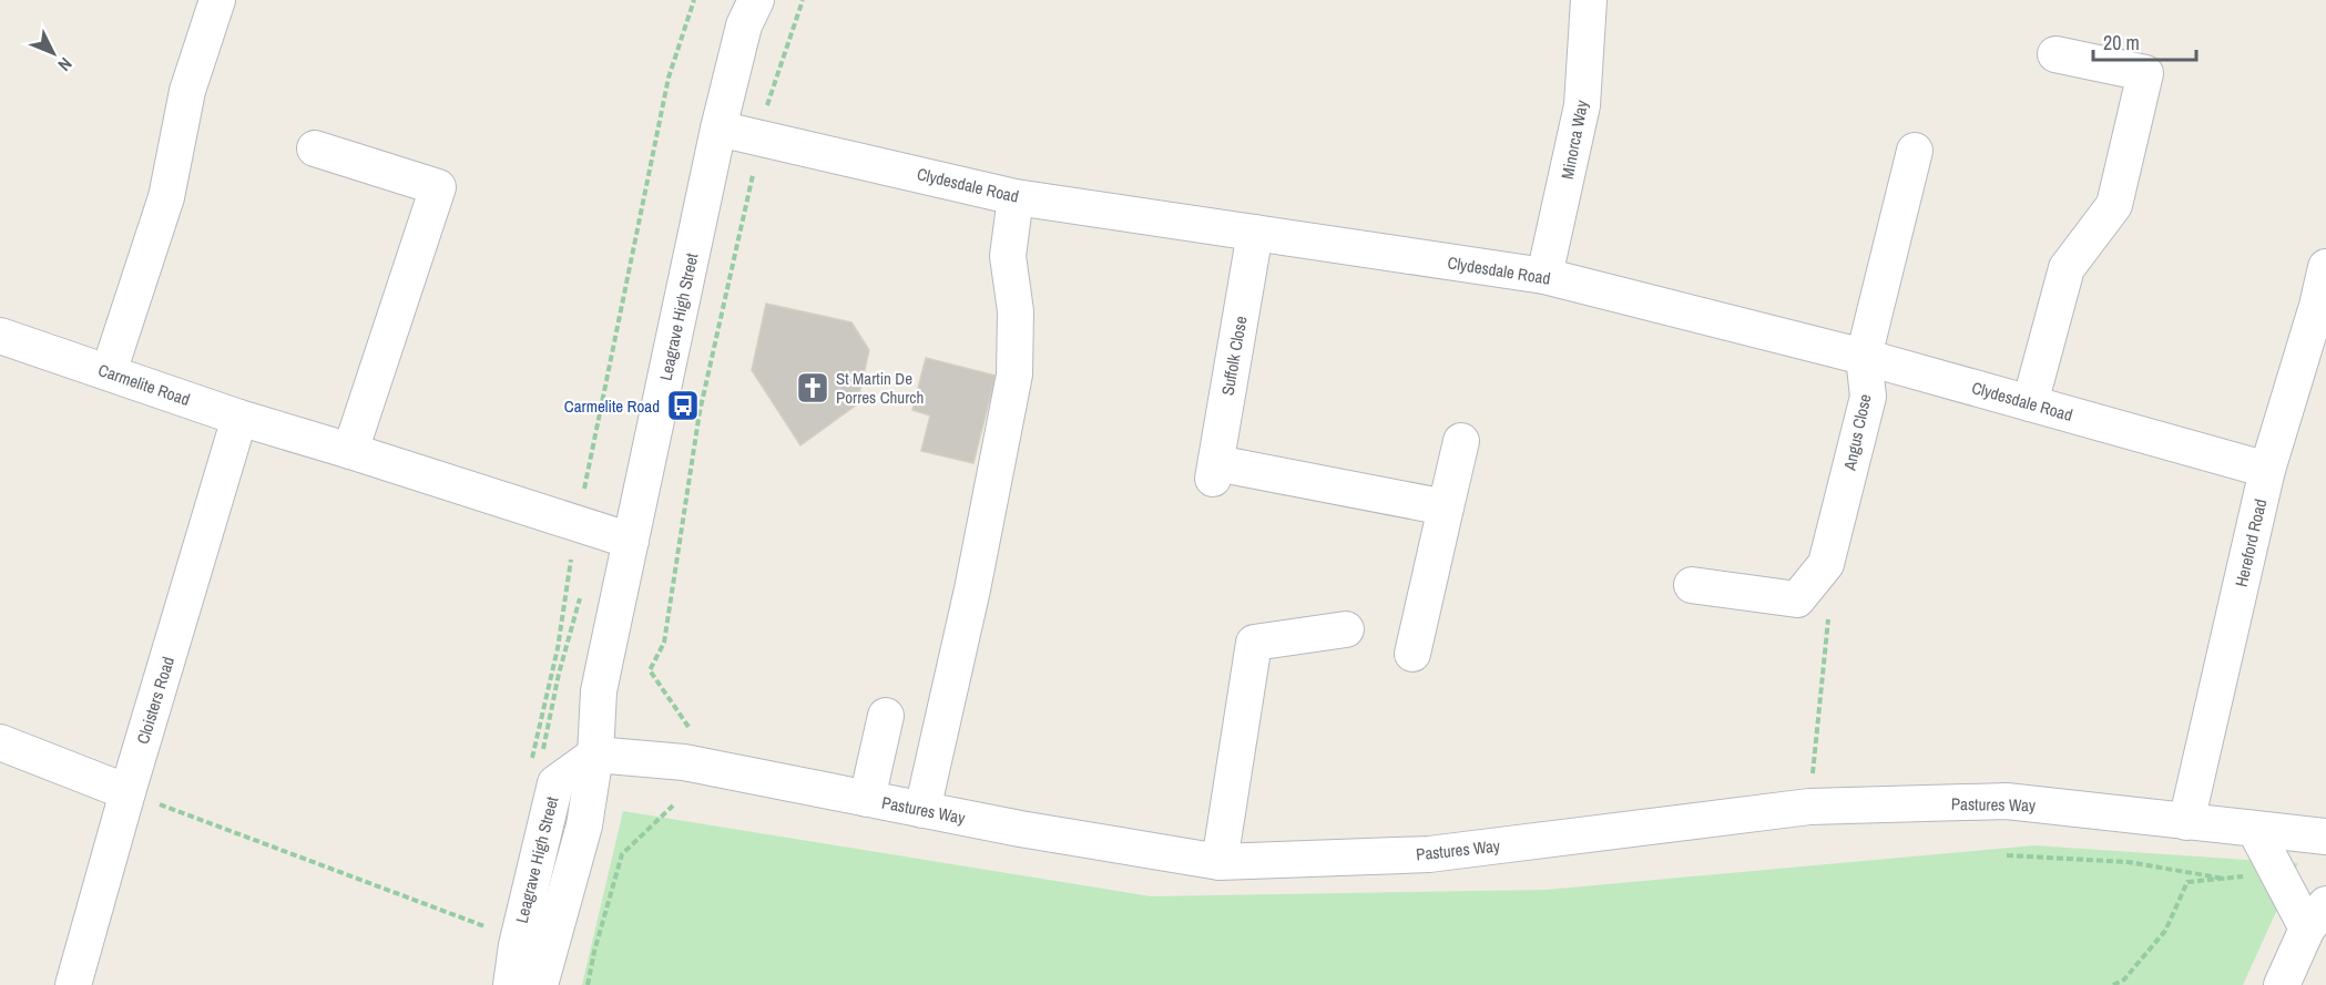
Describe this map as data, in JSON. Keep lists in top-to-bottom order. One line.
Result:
{"streets":{"street":["Minorca Way","Clydesdale Road","Leagrave High Street","Suffolk Close","Carmelite Road","Angus Close","Hereford Road","Cloisters Road","Pastures Way"]},"crossings":[["Minorca Way","Clydesdale Road"],["Clydesdale Road","Leagrave High Street"],["Clydesdale Road","Suffolk Close"],["Clydesdale Road","Angus Close"],["Clydesdale Road","Hereford Road"],["Leagrave High Street","Carmelite Road"],["Leagrave High Street","Pastures Way"],["Carmelite Road","Cloisters Road"],["Hereford Road","Pastures Way"]],"places":{"church":["St Martin De Porres Church"],"bus stop":["Carmelite Road"]},"scale_bar":"20 m","north":"bottom right"}
